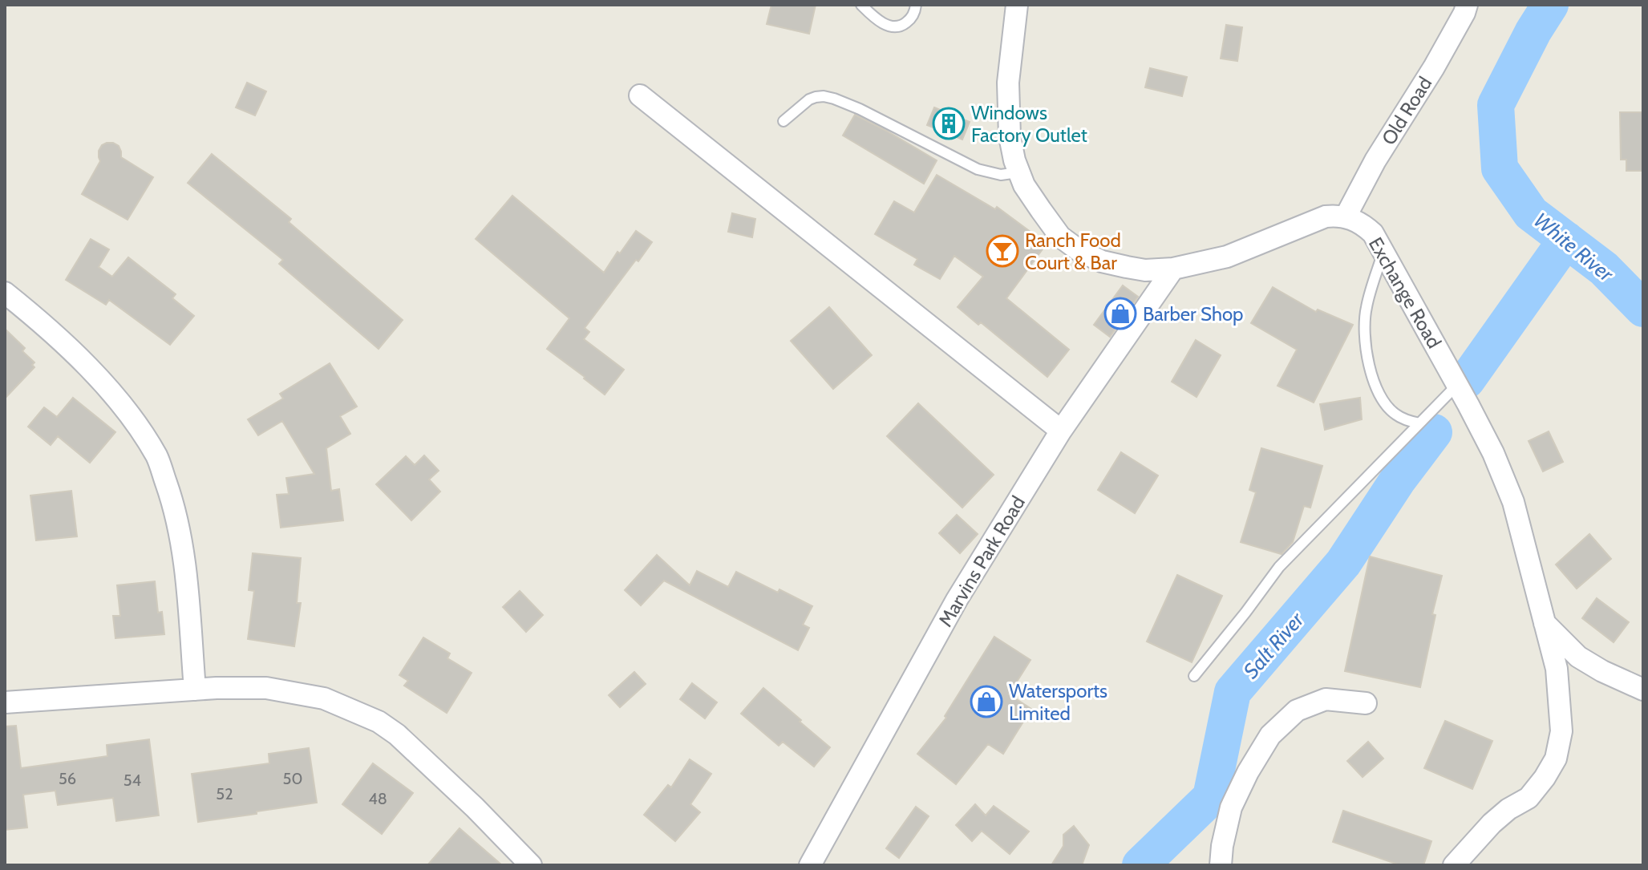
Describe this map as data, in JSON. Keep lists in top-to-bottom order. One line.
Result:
{"streets":{"street":["Old Road","Exchange Road","Marvins Park Road"]},"crossings":[["Old Road","Exchange Road"]],"water":["White River","Salt River"],"places":{"building":["Windows Factory Outlet"],"bar":["Ranch Food Court & Bar"],"shop":["Barber Shop","Watersports Limited"]},"house_numbers":["56","50","54","52","48"]}
